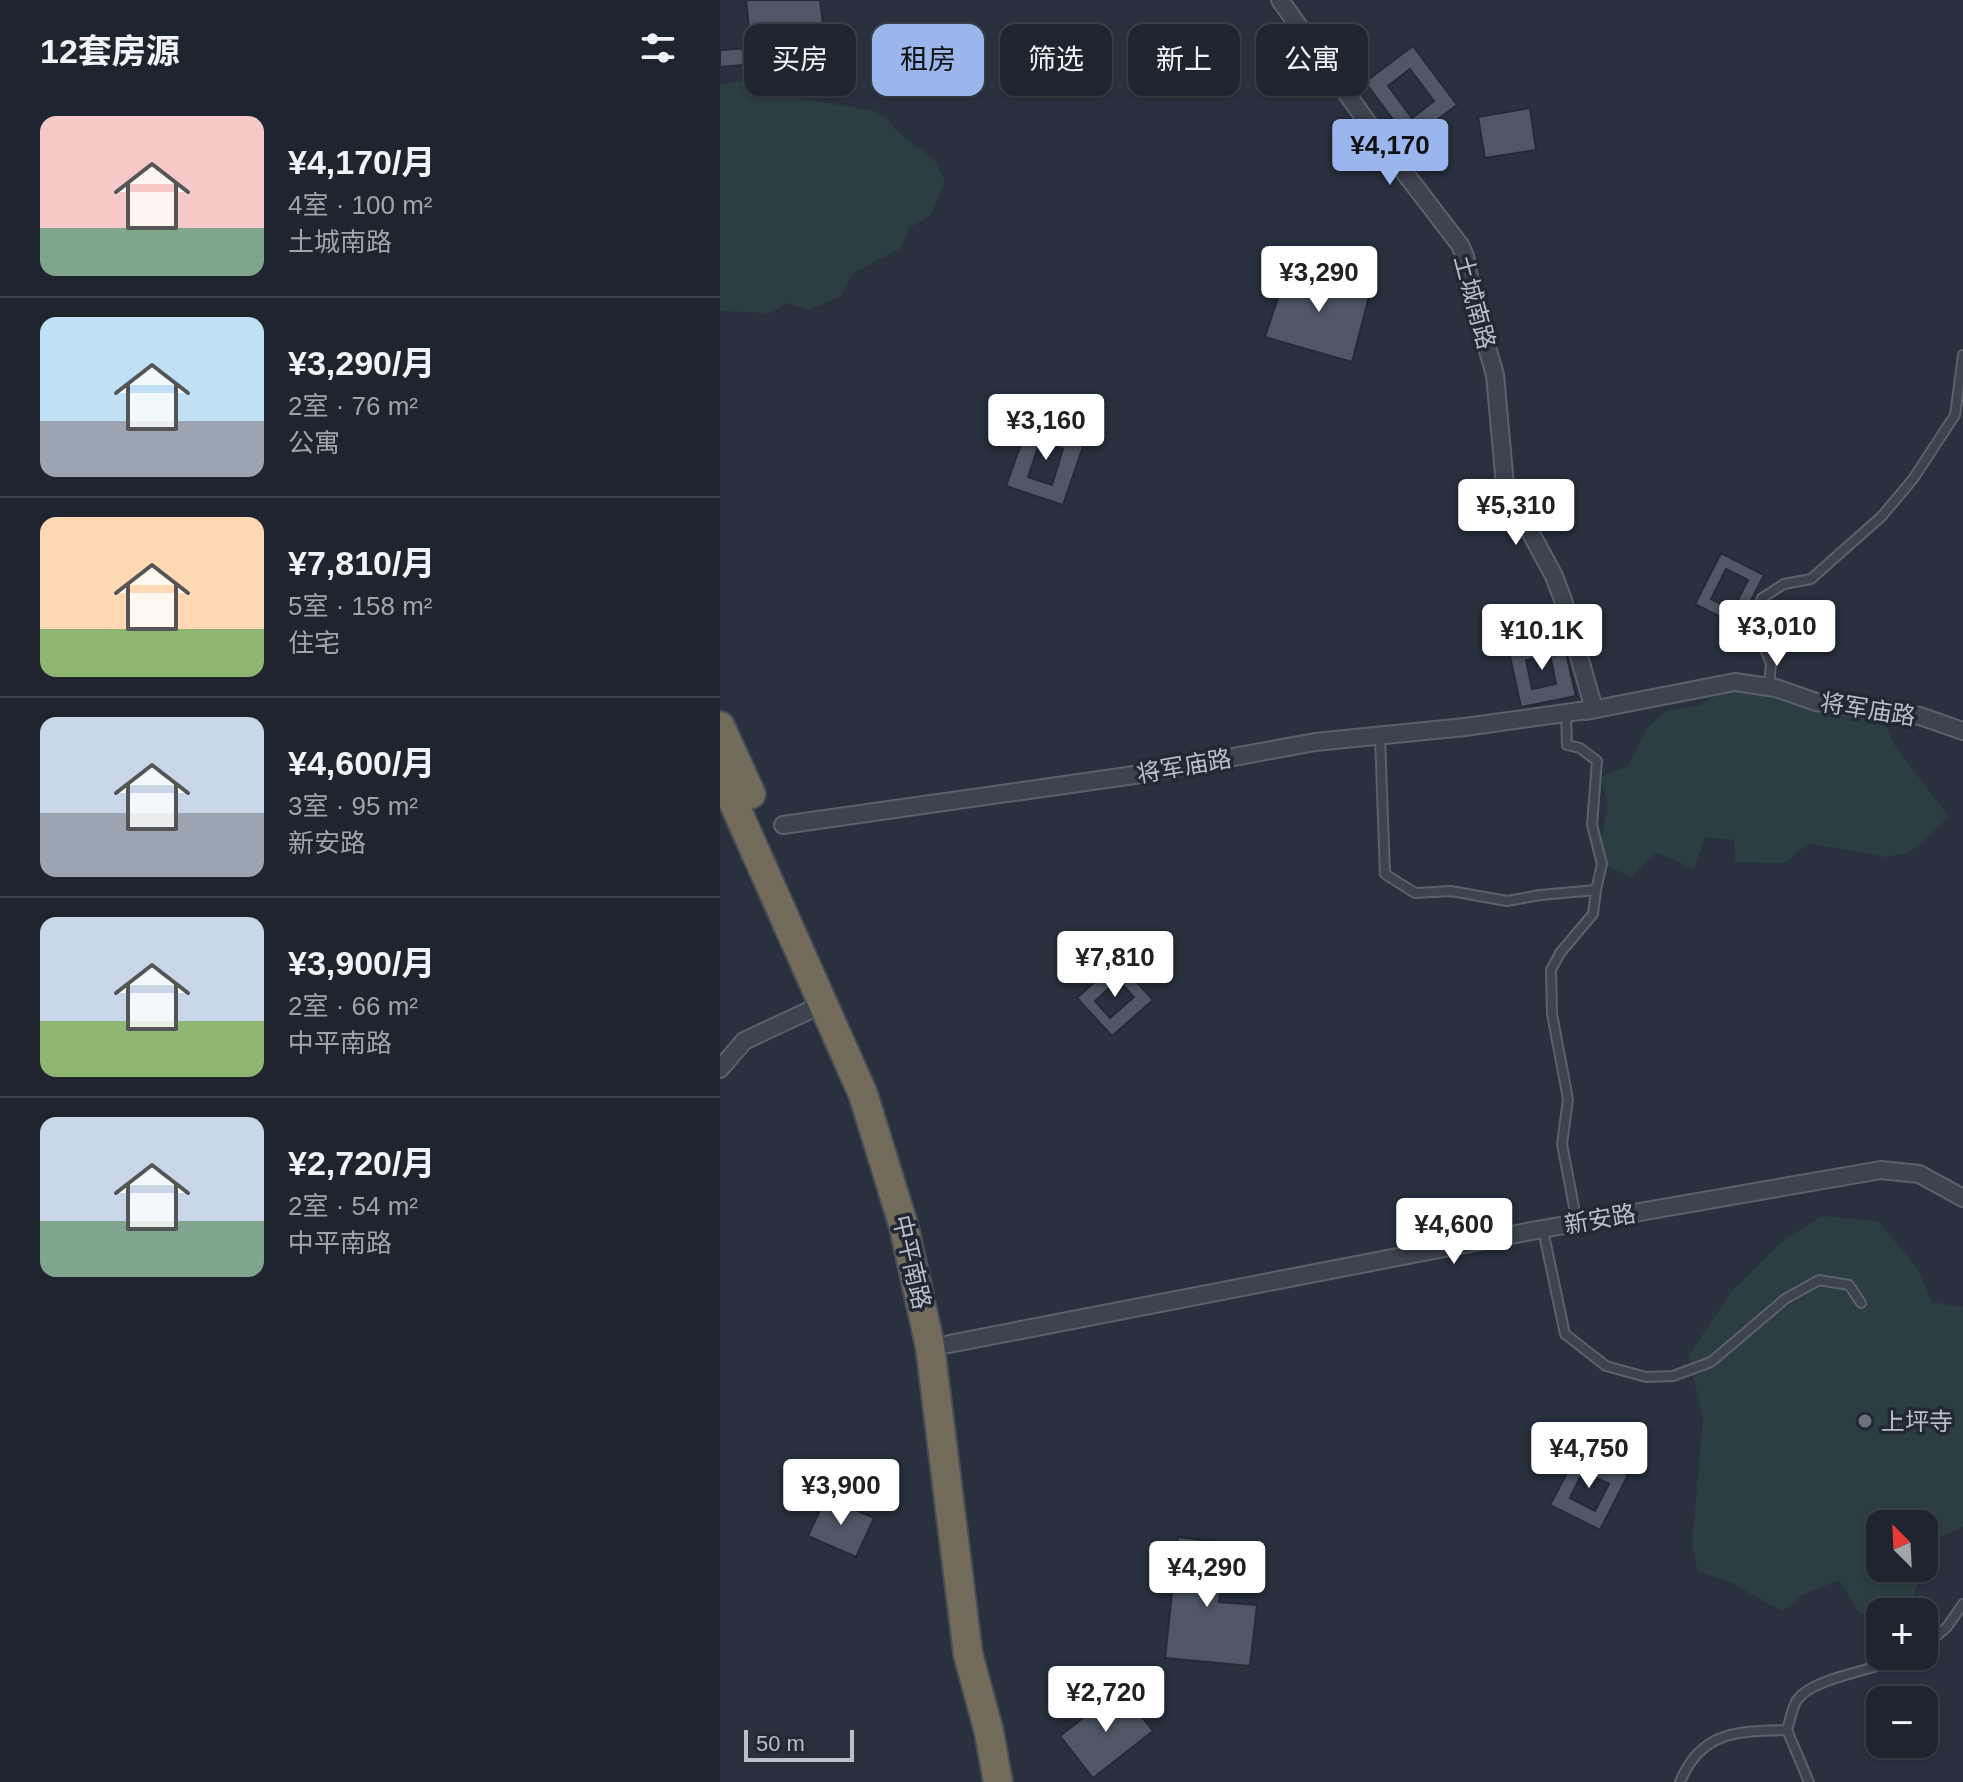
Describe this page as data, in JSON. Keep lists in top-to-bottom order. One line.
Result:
{"streets":{"highway":["中平南路"],"street":["土城南路","将军庙路","新安路"]},"crossings":[["土城南路","将军庙路"]],"places":["上坪寺"],"scale_bar":"50 m","north":"top left","page":{"heading":"12套房源","chip":["买房","租房","筛选","新上","公寓"],"list":[{"name":"¥4,170/月","note":"4室 · 100 m² · 土城南路"},{"name":"¥3,290/月","note":"2室 · 76 m² · 公寓"},{"name":"¥7,810/月","note":"5室 · 158 m² · 住宅"},{"name":"¥4,600/月","note":"3室 · 95 m² · 新安路"},{"name":"¥3,900/月","note":"2室 · 66 m² · 中平南路"},{"name":"¥2,720/月","note":"2室 · 54 m² · 中平南路"}],"price":["¥4,170","¥3,290","¥3,160","¥5,310","¥3,010","¥10.1K","¥7,810","¥4,600","¥4,750","¥3,900","¥4,290","¥2,720"],"map_buttons":["+","−"],"scale":"50 m"}}
